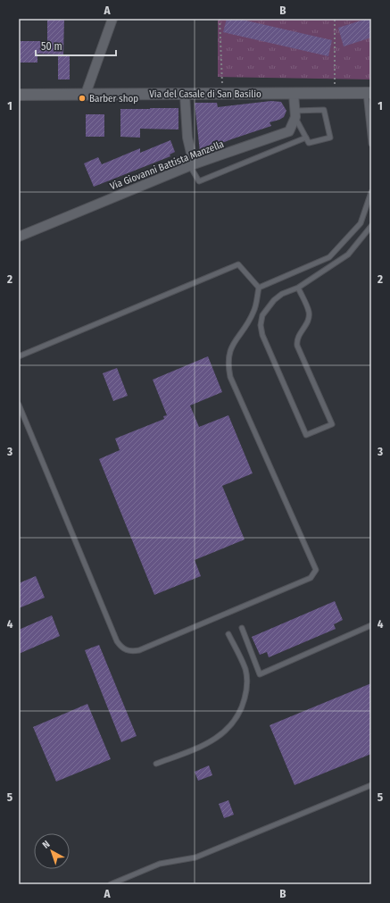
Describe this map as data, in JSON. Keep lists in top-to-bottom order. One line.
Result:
{"streets":{"street":["Via del Casale di San Basilio","Via Giovanni Battista Manzella"]},"places":["Barber shop"],"scale_bar":"50 m","north":"top left","grid":{"columns":["A","B"],"rows":["1","2","3","4","5"]}}
